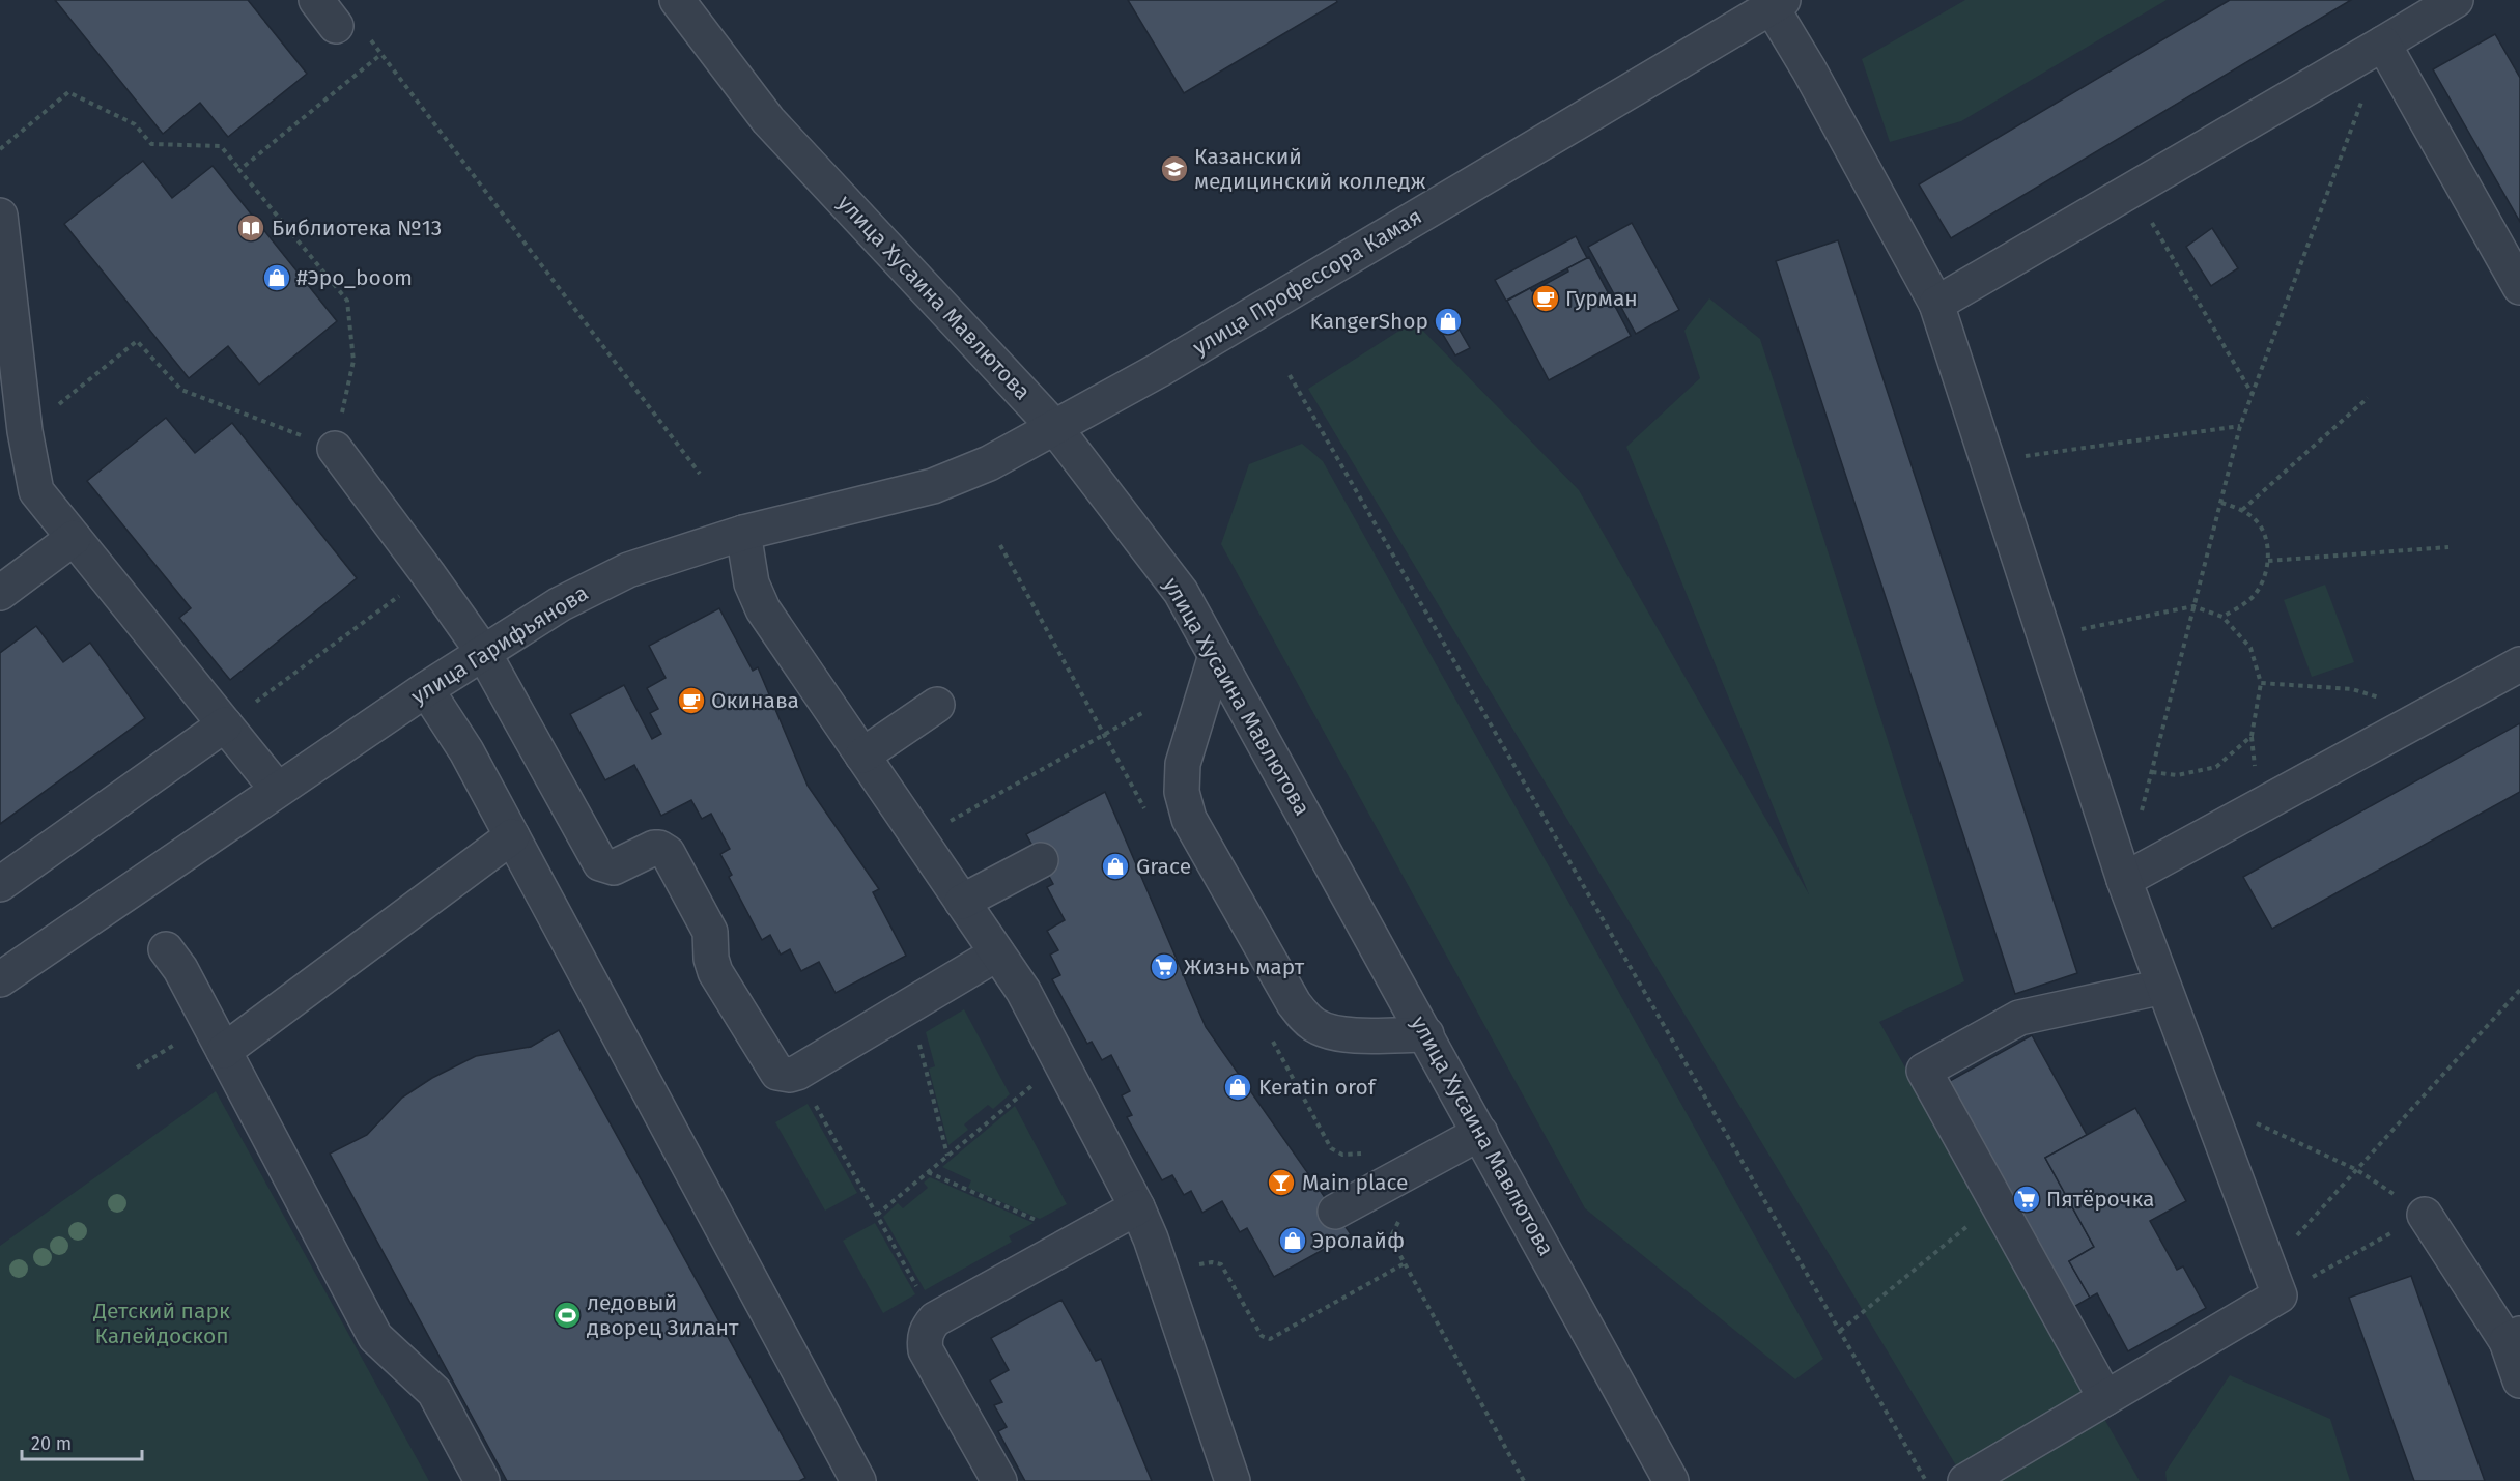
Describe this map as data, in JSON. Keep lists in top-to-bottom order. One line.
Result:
{"streets":{"street":["улица Профессора Камая","улица Хусаина Мавлютова","улица Гарифьянова"]},"crossings":[["улица Профессора Камая","улица Хусаина Мавлютова"],["улица Профессора Камая","улица Гарифьянова"],["улица Хусаина Мавлютова","улица Гарифьянова"]],"parks":["Детский парк Калейдоскоп"],"places":{"school or university":["Казанский медицинский колледж"],"library":["Библиотека №13"],"shop":["#Эро_boom","KangerShop","Grace","Keratin orof","Эролайф"],"cafe":["Гурман","Окинава"],"supermarket":["Жизнь март","Пятёрочка"],"bar":["Main place"],"sports":["ледовый дворец Зилант"]},"scale_bar":"20 m"}
